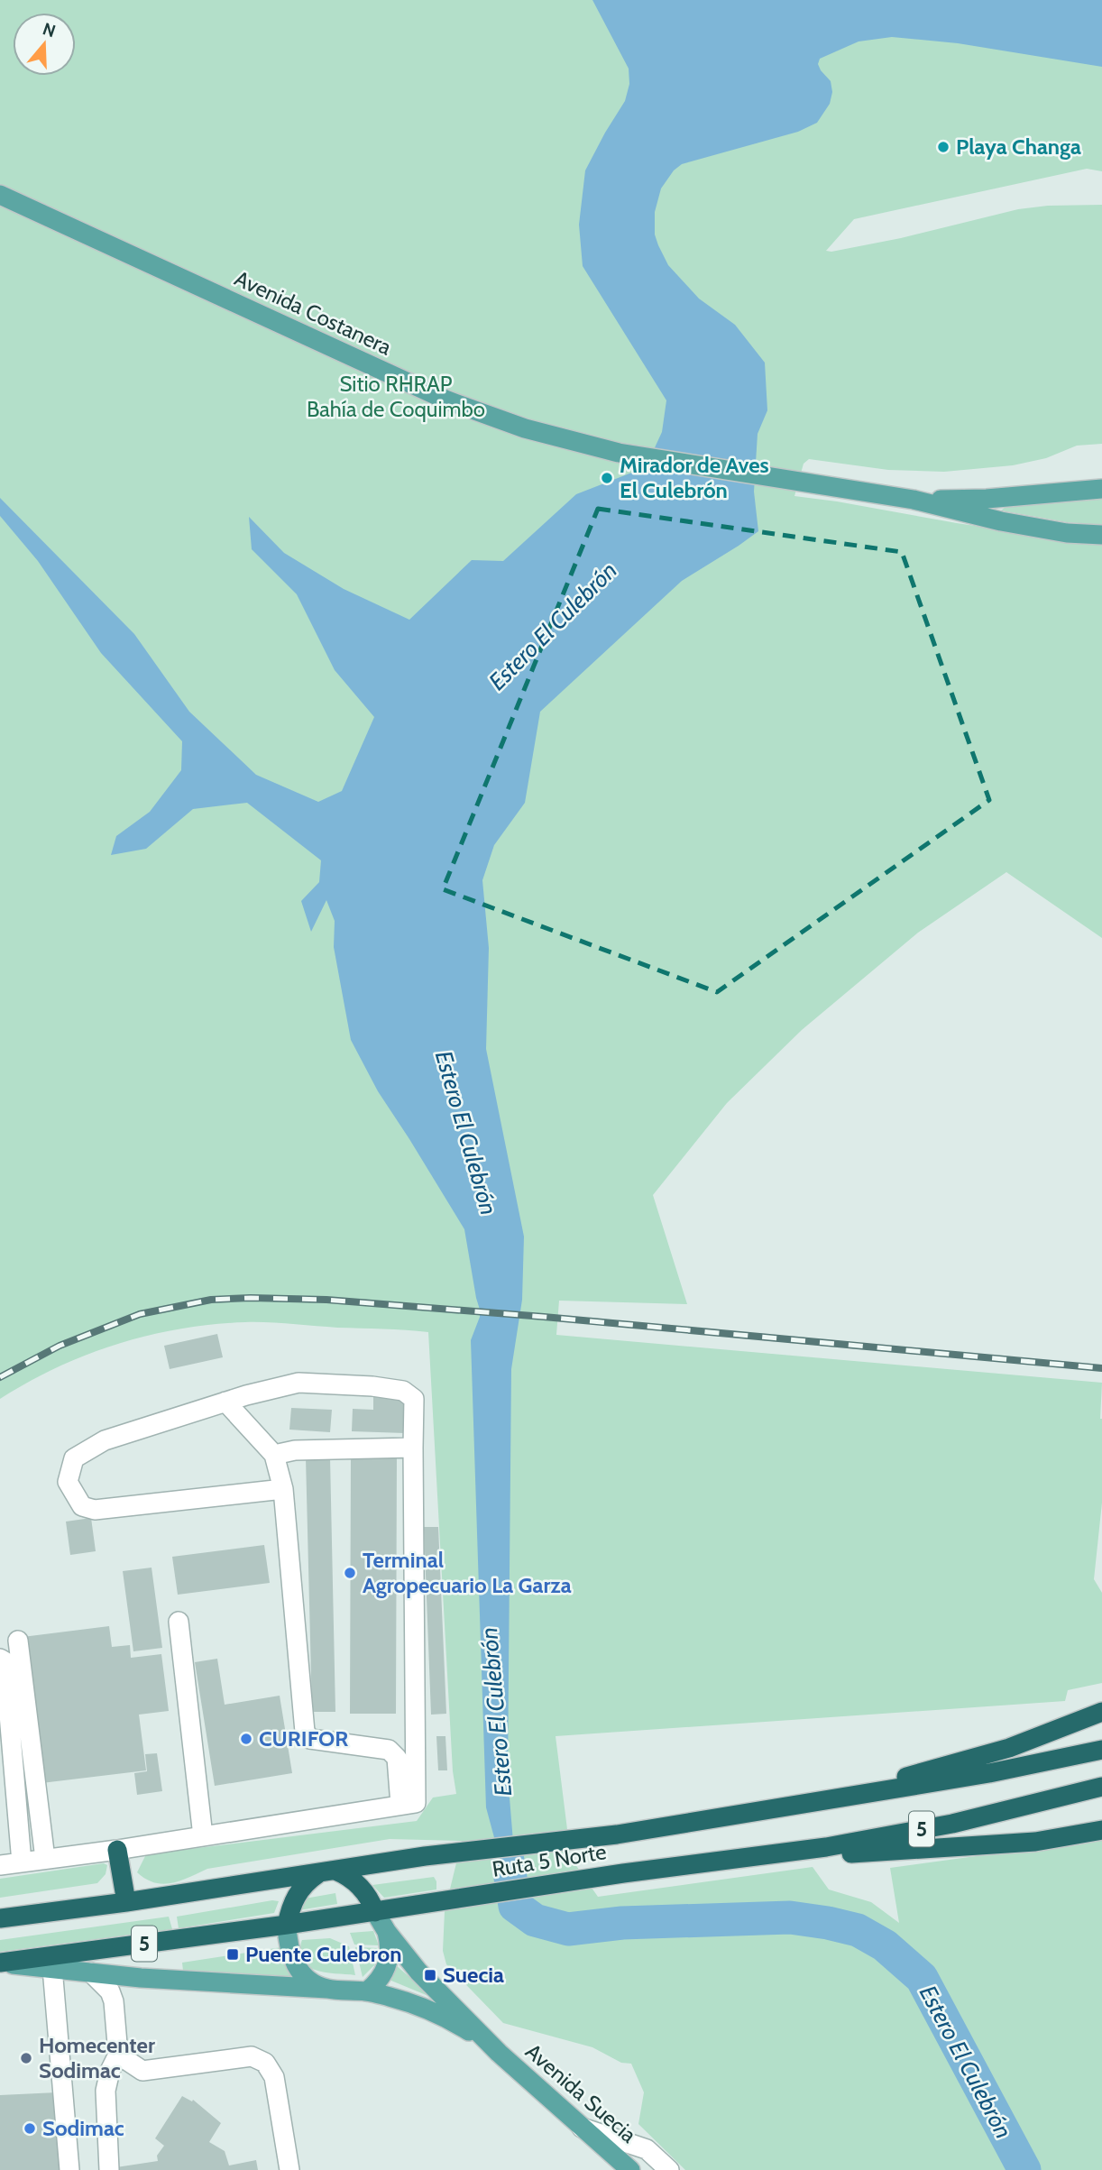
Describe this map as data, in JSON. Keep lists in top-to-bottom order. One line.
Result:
{"streets":{"highway":["5","Ruta 5 Norte"],"main road":["Avenida Costanera","Avenida Suecia"]},"crossings":[["Ruta 5 Norte","Avenida Suecia"]],"water":["Estero El Culebrón"],"parks":["Sitio RHRAP Bahía de Coquimbo"],"places":{"other":["Playa Changa","Mirador de Aves El Culebrón","Terminal Agropecuario La Garza","CURIFOR","Homecenter Sodimac","Sodimac"],"transit":["Puente Culebron","Suecia"]},"north":"top"}
